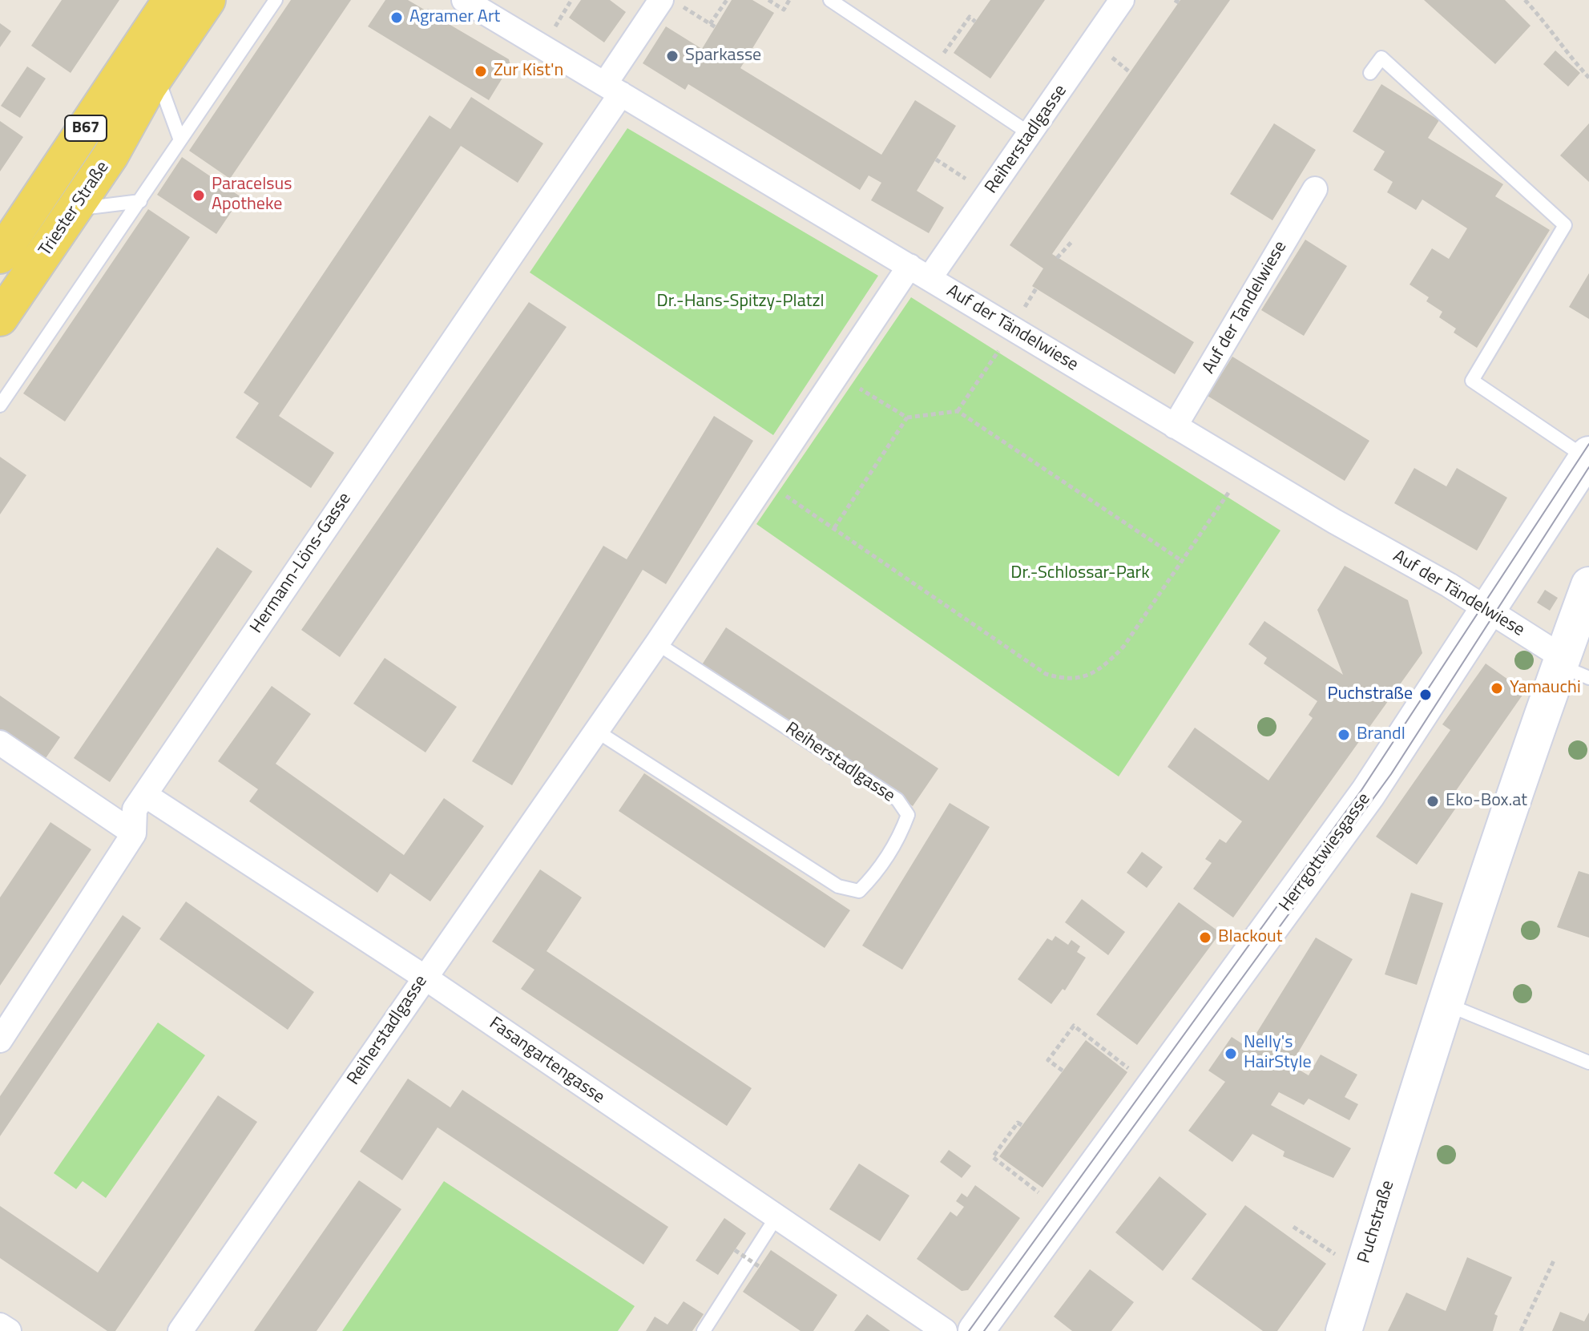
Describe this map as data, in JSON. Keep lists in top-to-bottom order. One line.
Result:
{"streets":{"main road":["B67","Triester Straße"],"street":["Reiherstadlgasse","Auf der Tandelwiese","Auf der Tändelwiese","Hermann-Löns-Gasse","Herrgottwiesgasse","Fasangartengasse","Puchstraße"]},"crossings":[["Reiherstadlgasse","Auf der Tändelwiese"],["Reiherstadlgasse","Fasangartengasse"],["Auf der Tandelwiese","Auf der Tändelwiese"],["Auf der Tändelwiese","Hermann-Löns-Gasse"],["Auf der Tändelwiese","Herrgottwiesgasse"],["Auf der Tändelwiese","Puchstraße"],["Hermann-Löns-Gasse","Fasangartengasse"]],"parks":["Dr.-Hans-Spitzy-Platzl","Dr.-Schlossar-Park"],"places":["Agramer Art","Sparkasse","Zur Kist'n","Paracelsus Apotheke","Yamauchi","Puchstraße","Brandl","Eko-Box.at","Blackout","Nelly's HairStyle"]}
